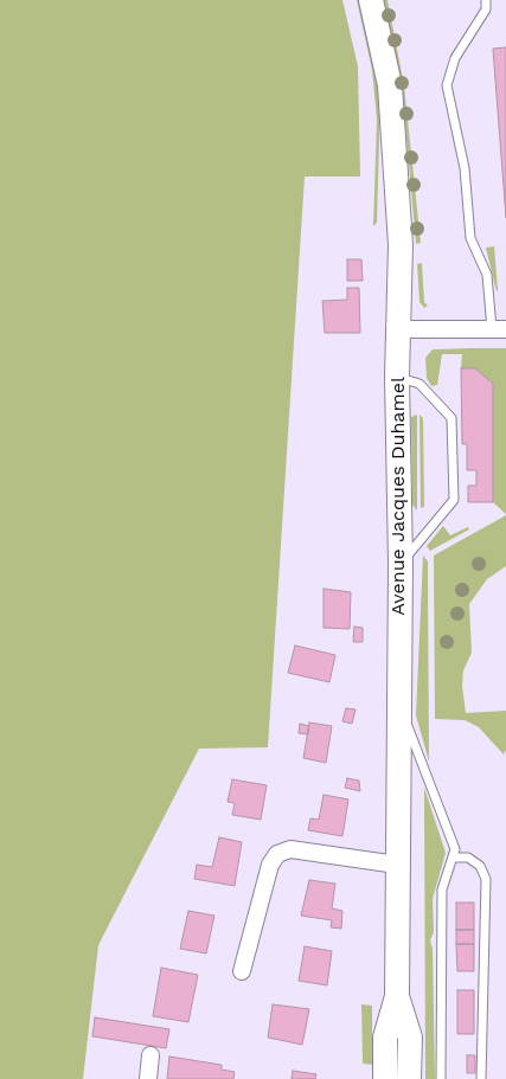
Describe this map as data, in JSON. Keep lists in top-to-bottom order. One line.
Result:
{"streets":{"main road":["Avenue Jacques Duhamel"]}}
